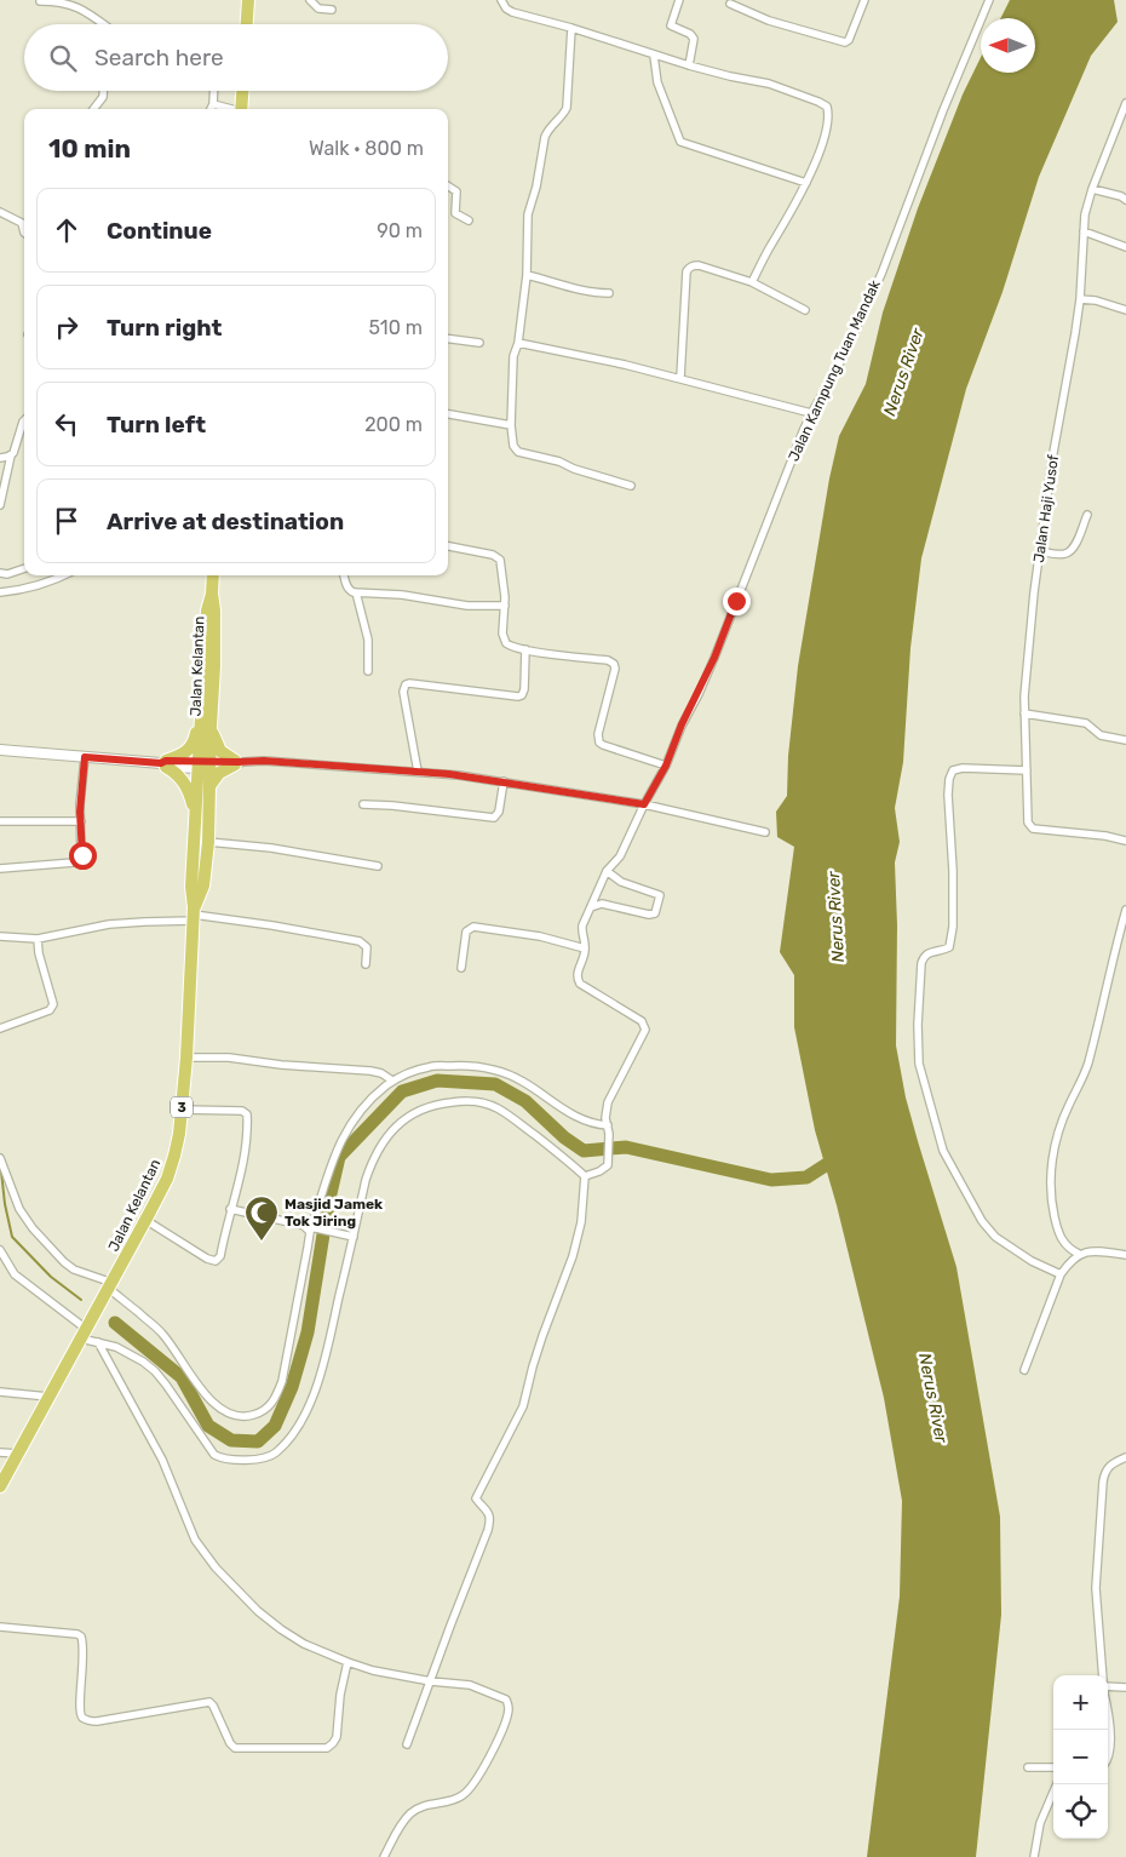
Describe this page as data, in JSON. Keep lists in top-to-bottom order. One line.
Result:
{"streets":{"highway":["Jalan Kelantan","3"],"street":["Jalan Kampung Tuan Mandak","Jalan Haji Yusof"]},"crossings":[["Jalan Kelantan","3"]],"water":["Nerus River"],"places":{"mosque":["Masjid Jamek Tok Jiring"]},"north":"left","page":{"search":"Search here","heading":["10 min","Walk · 800 m"],"list":[["Continue","90 m"],["Turn right","510 m"],["Turn left","200 m"],"Arrive at destination"],"map_buttons":["+","−"]}}
